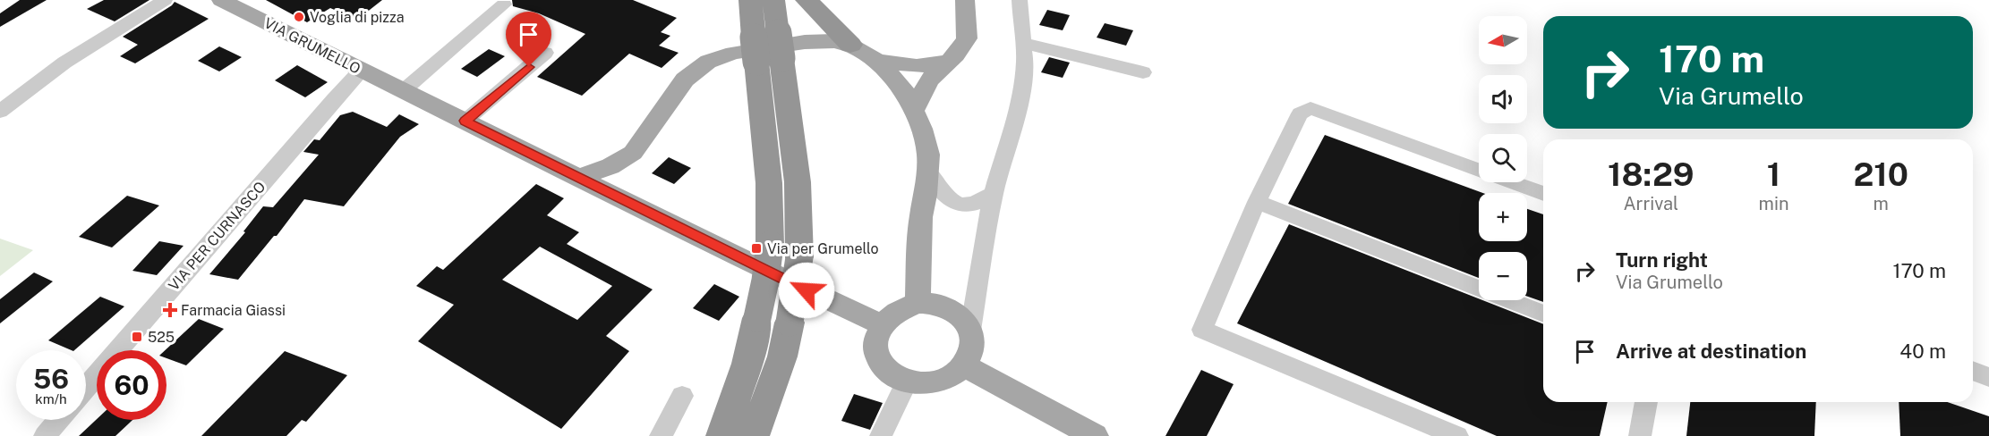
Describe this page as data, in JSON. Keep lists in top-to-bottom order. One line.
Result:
{"streets":{"main road":["VIA GRUMELLO"],"street":["VIA PER CURNASCO"]},"crossings":[["VIA GRUMELLO","VIA PER CURNASCO"]],"places":{"other":["Voglia di pizza"],"transit":["Via per Grumello","525"],"health":["Farmacia Giassi"]},"north":"left","page":{"map_buttons":["+","−"],"turn":["170 m","Via Grumello"],"eta":["18:29","Arrival","1","min","210","m"],"list":[{"name":"Turn right","note":"Via Grumello","value":"170 m"},{"name":"Arrive at destination","value":"40 m"}],"speed":"56 km/h","limit":"60"}}
